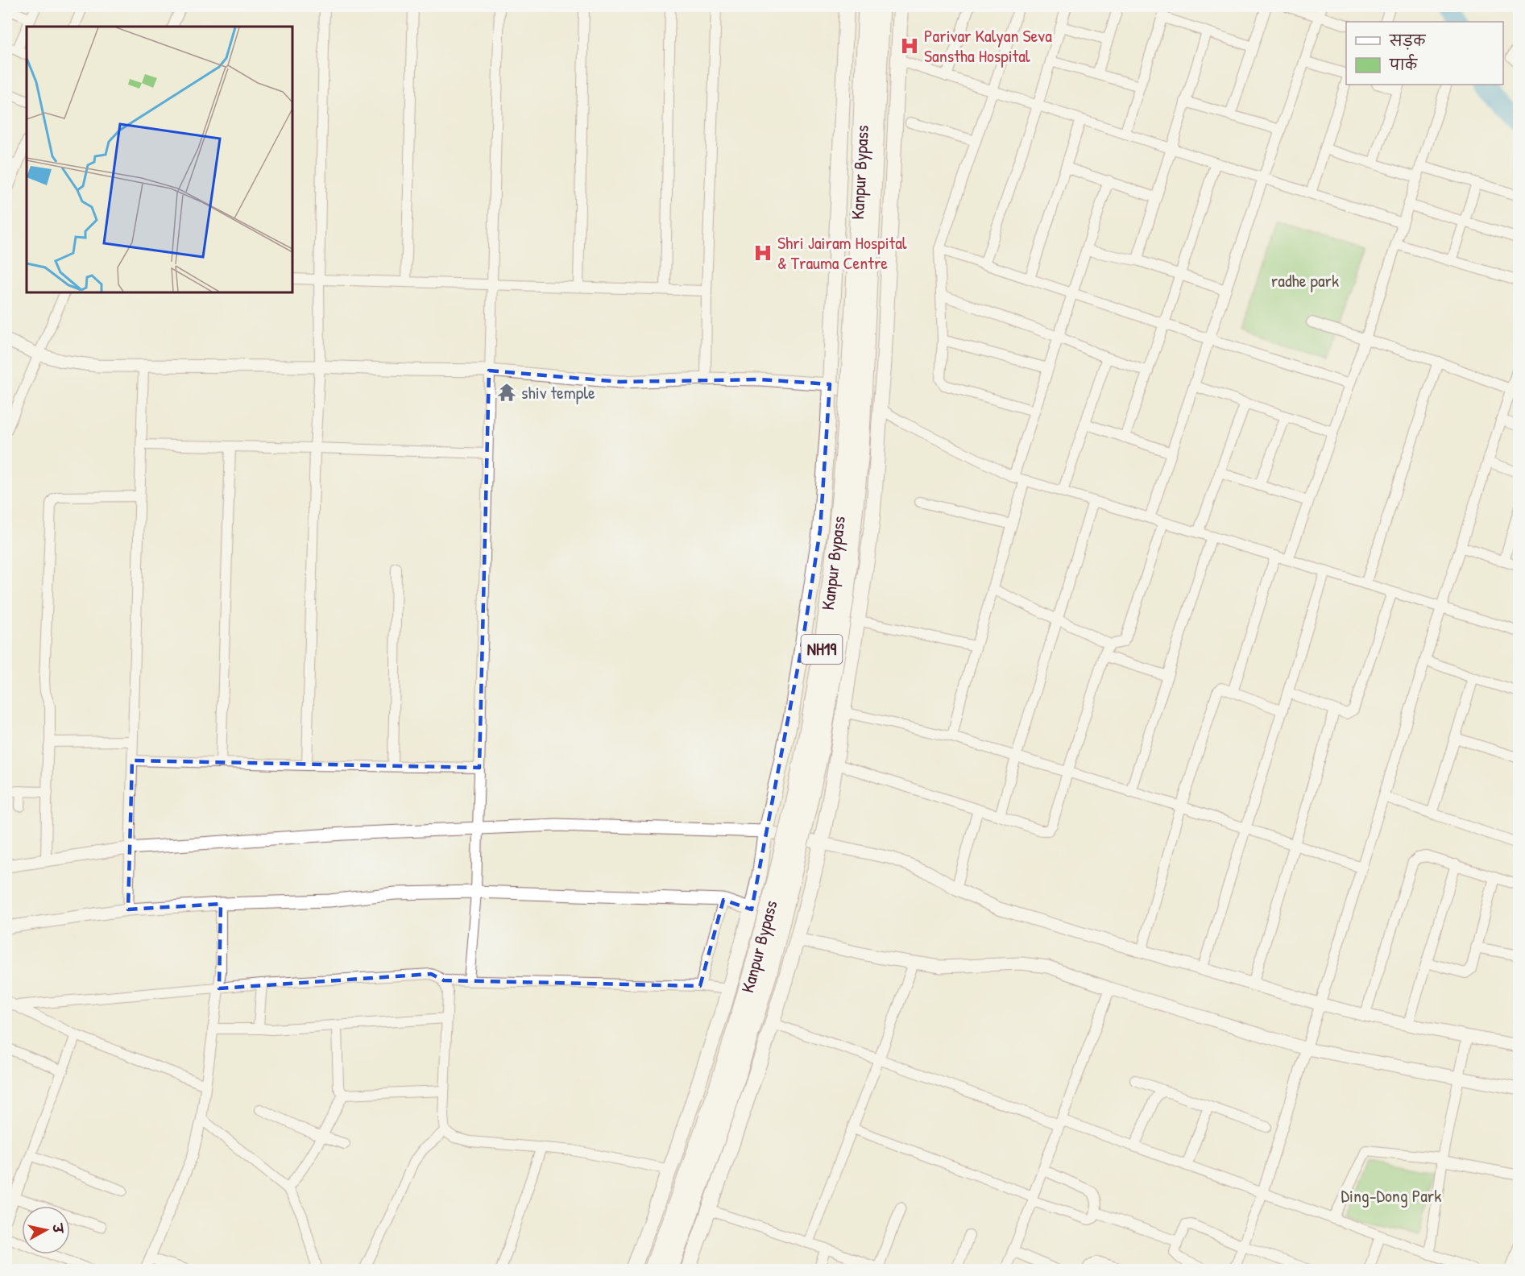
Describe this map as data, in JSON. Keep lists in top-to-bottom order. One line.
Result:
{"streets":{"highway":["Kanpur Bypass","NH19"]},"parks":["radhe park","Ding-Dong Park"],"places":{"hospital":["Parivar Kalyan Seva Sanstha Hospital","Shri Jairam Hospital & Trauma Centre"],"temple":["shiv temple"]},"legend":["सड़क","पार्क"],"north":"right"}
